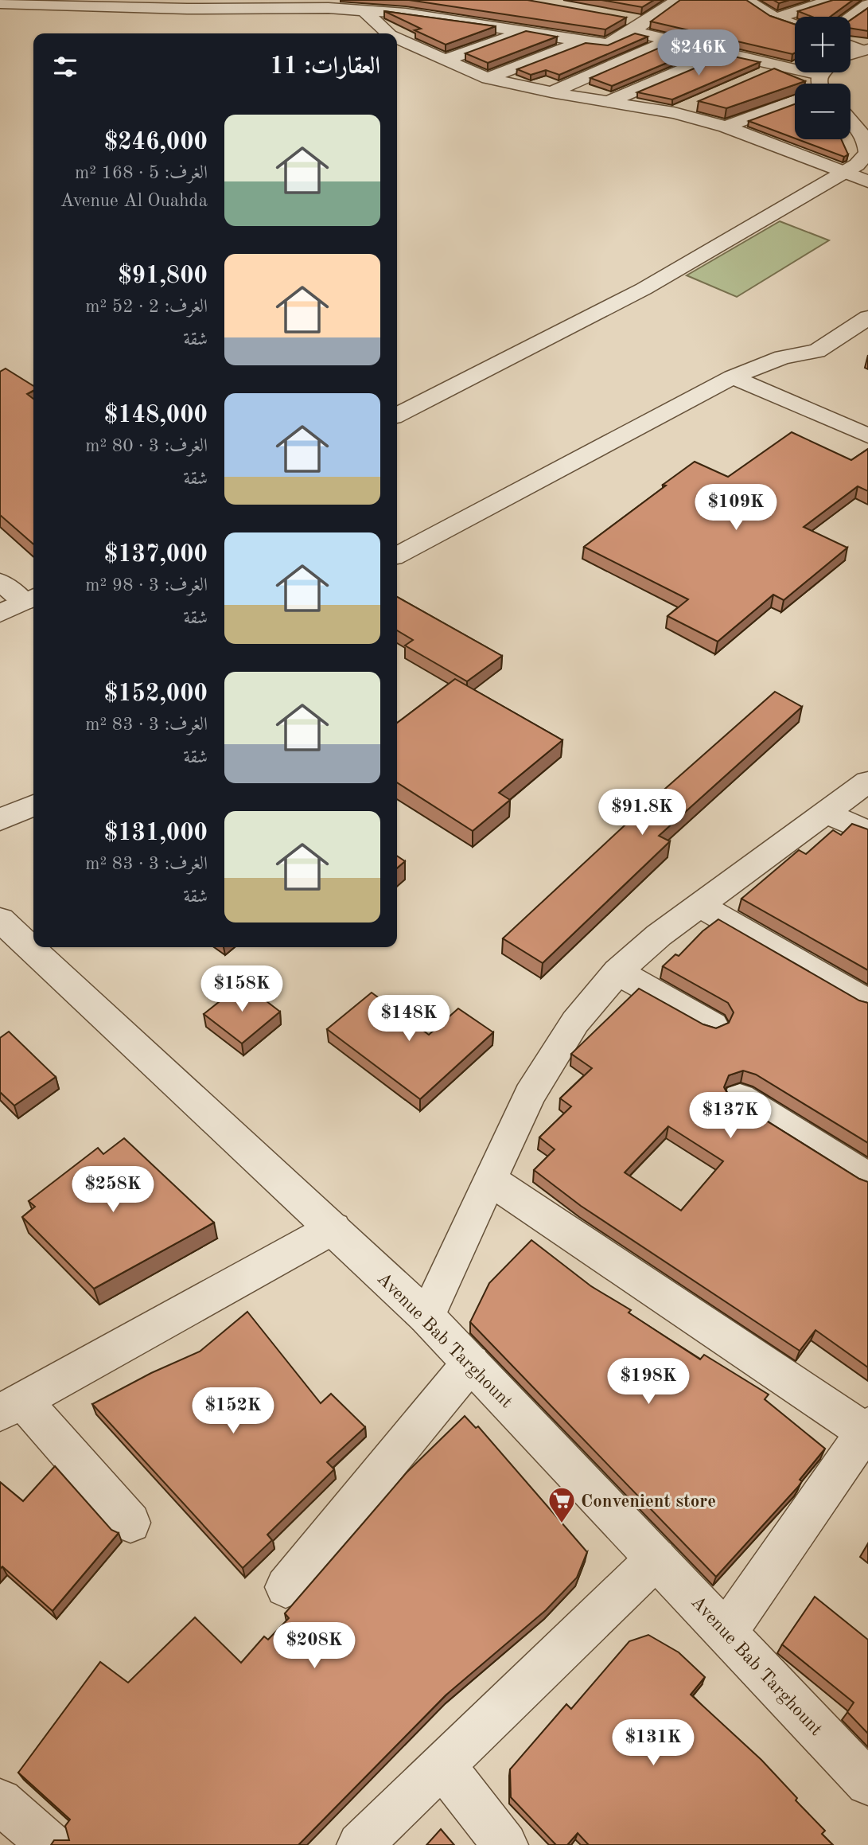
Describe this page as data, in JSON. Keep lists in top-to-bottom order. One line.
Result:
{"streets":{"street":["Avenue Bab Targhount"]},"places":{"supermarket":["Convenient store"]},"page":{"map_buttons":["+","−"],"price":["$246K","$109K","$91.8K","$158K","$148K","$137K","$258K","$198K","$152K","$208K","$131K"],"heading":"العقارات: 11","list":[{"name":"$246,000","note":"الغرف: 5 · 168 m² · Avenue Al Ouahda"},{"name":"$91,800","note":"الغرف: 2 · 52 m² · شقة"},{"name":"$148,000","note":"الغرف: 3 · 80 m² · شقة"},{"name":"$137,000","note":"الغرف: 3 · 98 m² · شقة"},{"name":"$152,000","note":"الغرف: 3 · 83 m² · شقة"},{"name":"$131,000","note":"الغرف: 3 · 83 m² · شقة"}]}}
